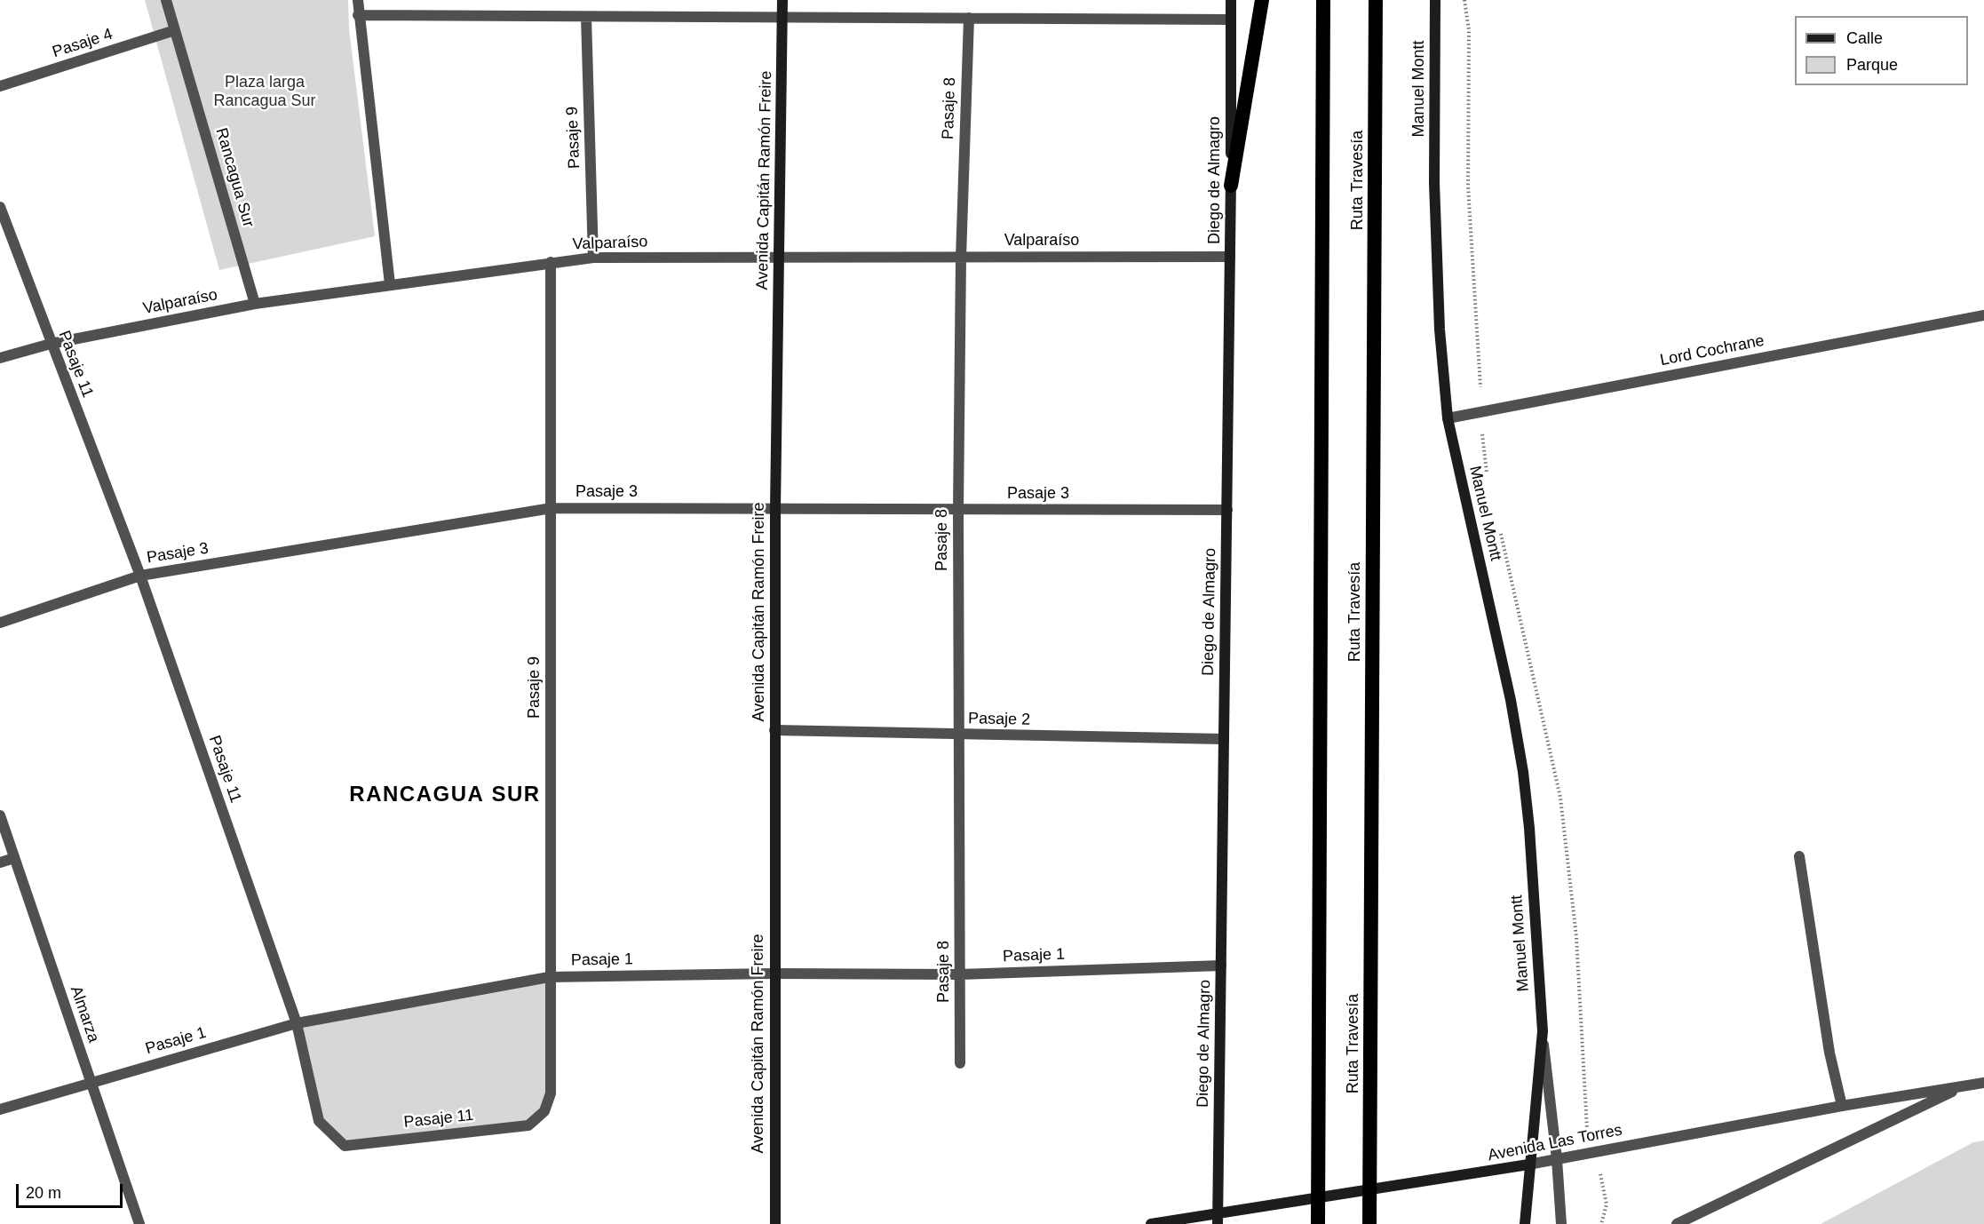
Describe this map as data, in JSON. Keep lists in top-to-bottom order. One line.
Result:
{"streets":{"highway":["Ruta Travesía"],"main road":["Manuel Montt","Avenida Capitán Ramón Freire","Diego de Almagro","Avenida Las Torres"],"street":["Pasaje 4","Pasaje 8","Pasaje 9","Rancagua Sur","Valparaíso","Lord Cochrane","Pasaje 11","Pasaje 3","Pasaje 2","Pasaje 1","Almarza"]},"crossings":[["Pasaje 4","Rancagua Sur"],["Manuel Montt","Lord Cochrane"],["Manuel Montt","Avenida Las Torres"],["Pasaje 8","Valparaíso"],["Pasaje 8","Pasaje 3"],["Pasaje 8","Pasaje 2"],["Pasaje 8","Pasaje 1"],["Pasaje 9","Valparaíso"],["Pasaje 9","Pasaje 11"],["Pasaje 9","Pasaje 3"],["Pasaje 9","Pasaje 1"],["Rancagua Sur","Valparaíso"],["Avenida Capitán Ramón Freire","Valparaíso"],["Avenida Capitán Ramón Freire","Pasaje 3"],["Avenida Capitán Ramón Freire","Pasaje 2"],["Avenida Capitán Ramón Freire","Pasaje 1"],["Diego de Almagro","Valparaíso"],["Diego de Almagro","Pasaje 3"],["Diego de Almagro","Pasaje 2"],["Diego de Almagro","Pasaje 1"],["Diego de Almagro","Avenida Las Torres"],["Valparaíso","Pasaje 11"],["Pasaje 11","Pasaje 3"],["Pasaje 11","Pasaje 1"],["Pasaje 1","Almarza"]],"districts":["RANCAGUA SUR"],"parks":["Plaza larga Rancagua Sur"],"legend":["Calle","Parque"],"scale_bar":"20 m"}
